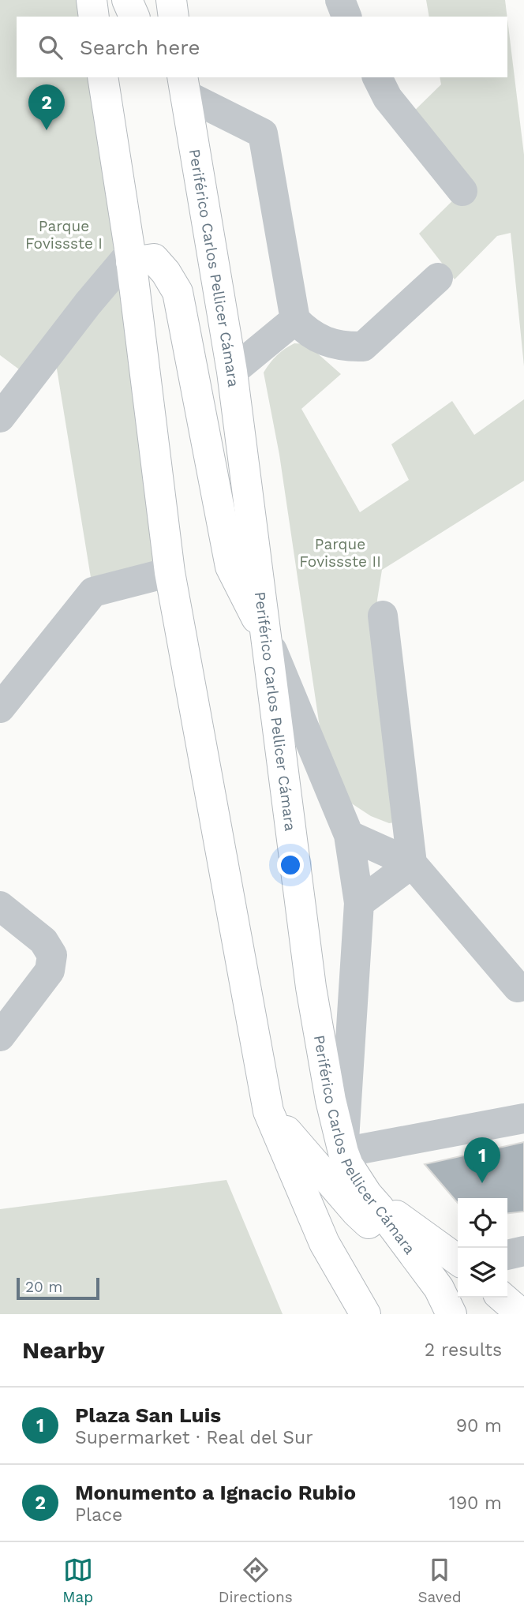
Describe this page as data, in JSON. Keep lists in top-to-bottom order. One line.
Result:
{"streets":{"main road":["Periférico Carlos Pellicer Cámara"]},"parks":["Parque Fovissste I","Parque Fovissste II"],"scale_bar":"20 m","page":{"search":"Search here","pins":["2","1"],"scale":"20 m","heading":["Nearby","2 results"],"list":[{"mark":"1","name":"Plaza San Luis","note":"Supermarket · Real del Sur","value":"90 m"},{"mark":"2","name":"Monumento a Ignacio Rubio","note":"Place","value":"190 m"}],"nav":["Map","Directions","Saved"]}}
